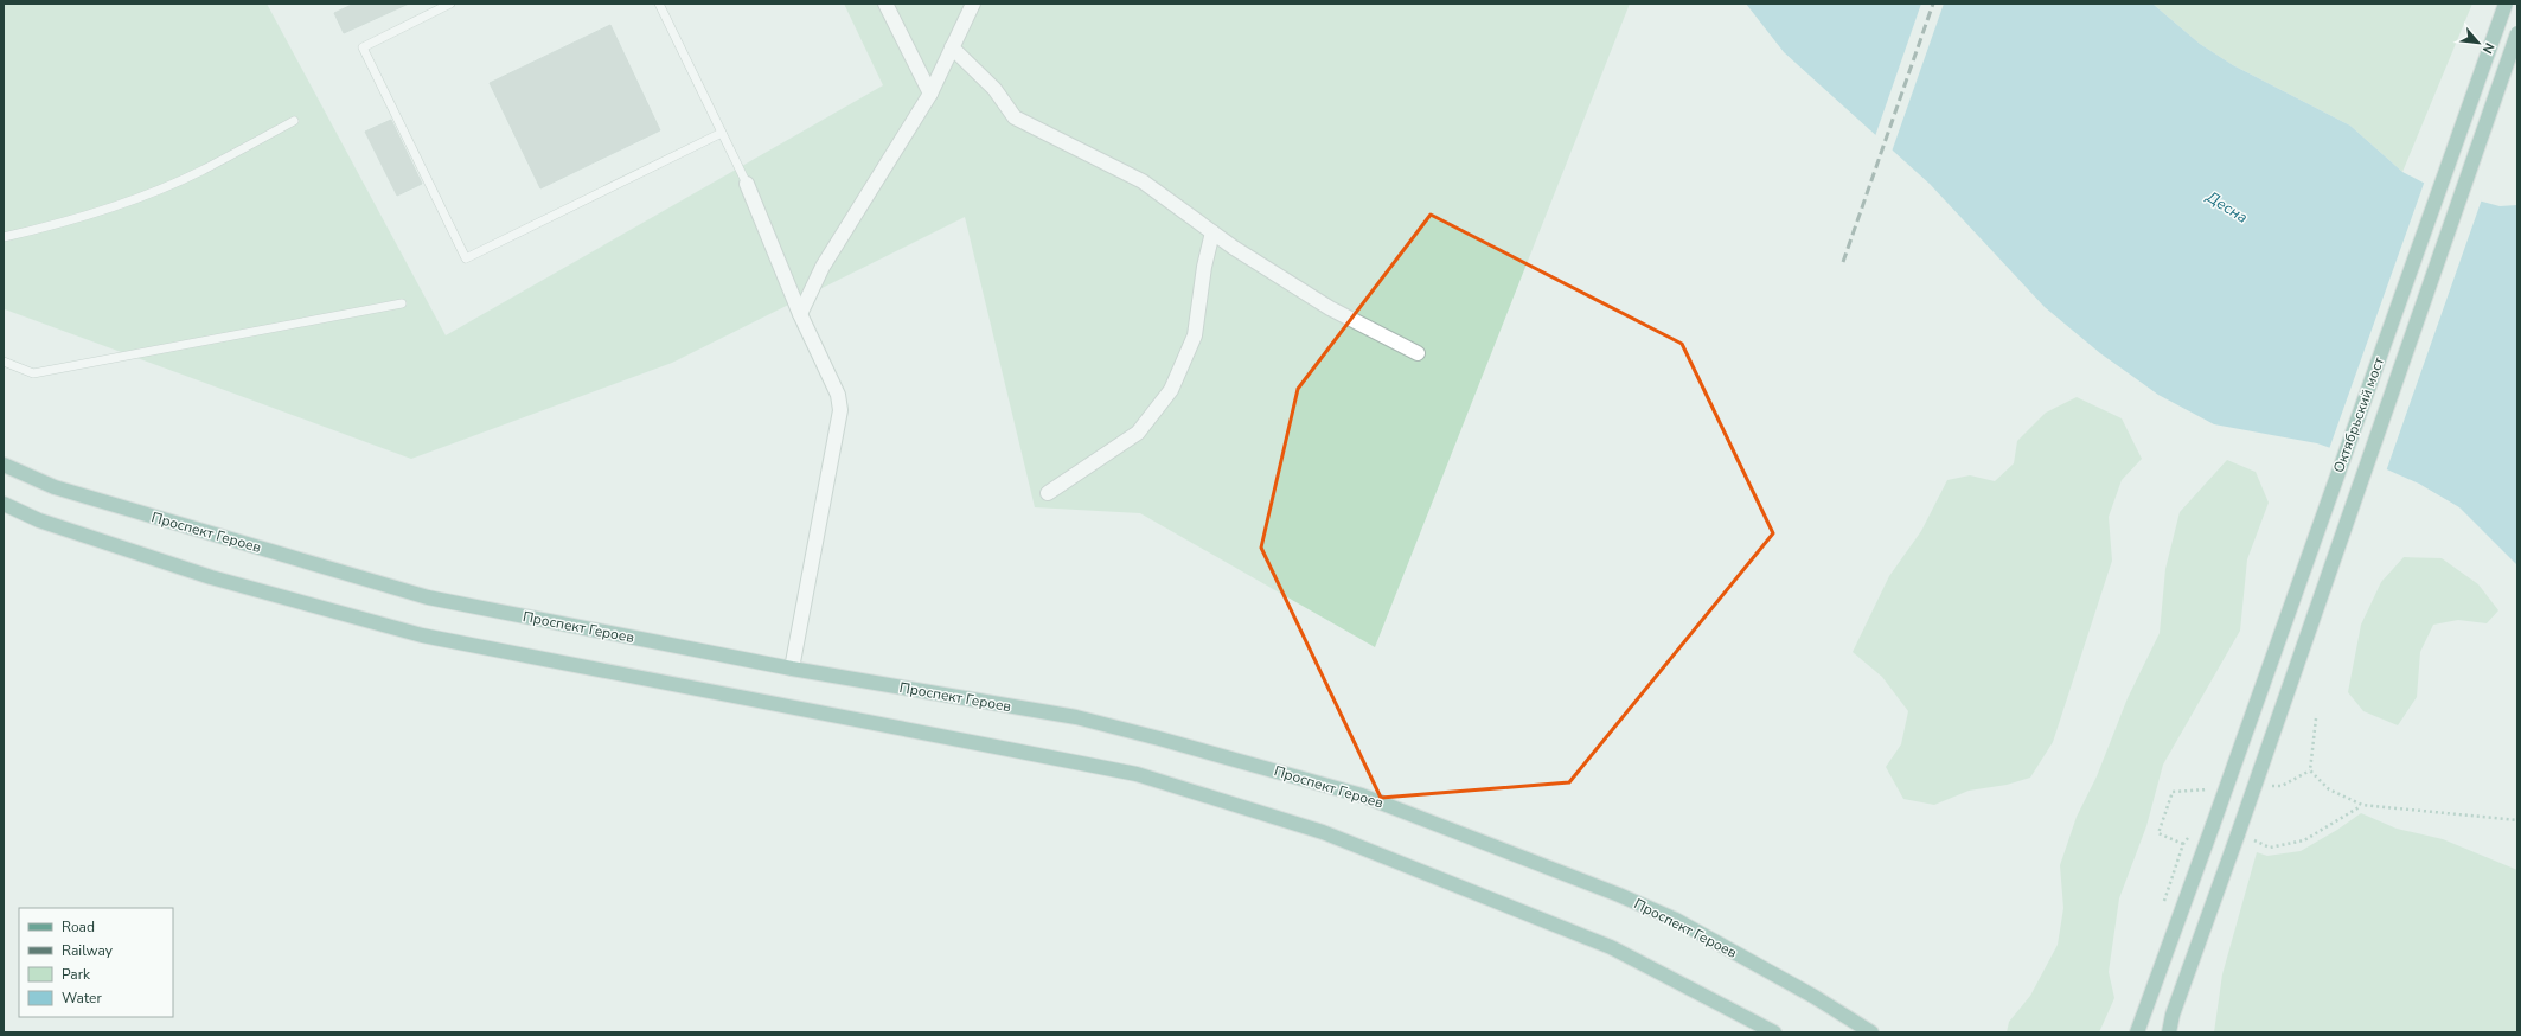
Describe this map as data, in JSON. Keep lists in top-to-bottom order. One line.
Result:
{"streets":{"main road":["Октябрьский мост","Проспект Героев"]},"water":["Десна"],"legend":["Road","Railway","Park","Water"],"north":"bottom right"}
